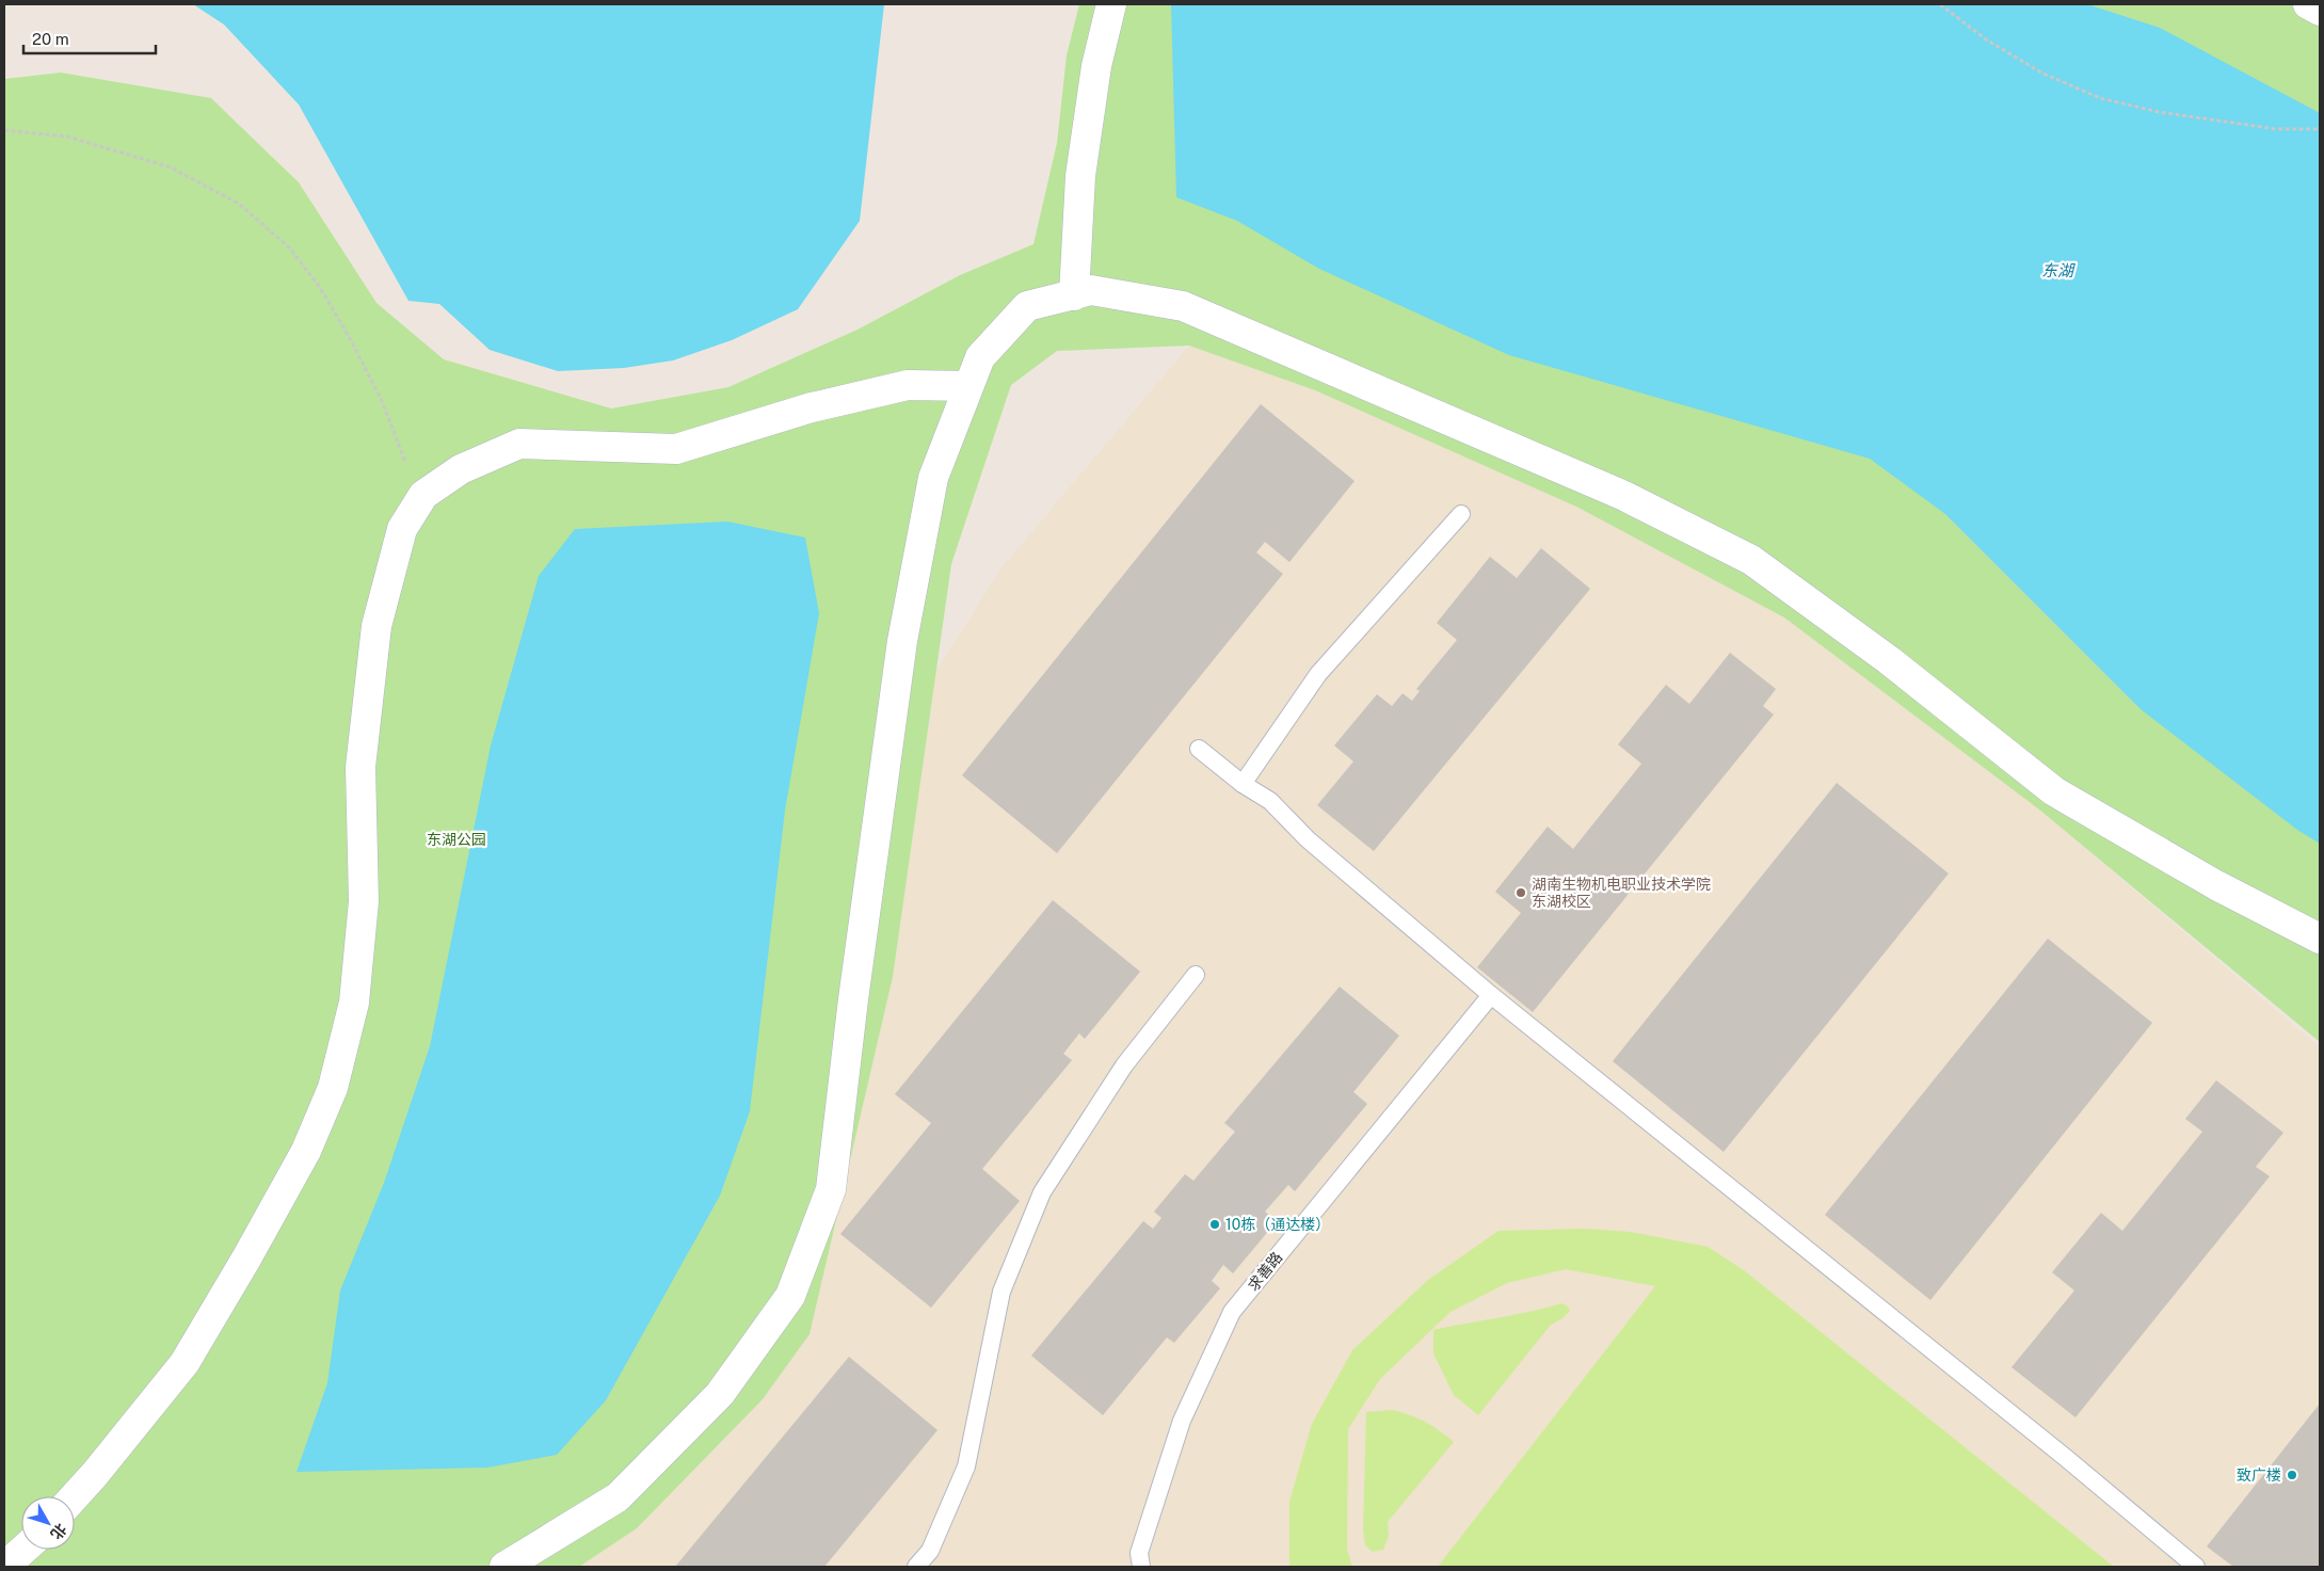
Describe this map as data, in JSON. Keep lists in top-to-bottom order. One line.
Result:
{"streets":{"lane":["求善路"]},"water":["东湖"],"parks":["东湖公园"],"places":["湖南生物机电职业技术学院 东湖校区","10栋（通达楼）","致广楼"],"scale_bar":"20 m","north":"bottom right"}
